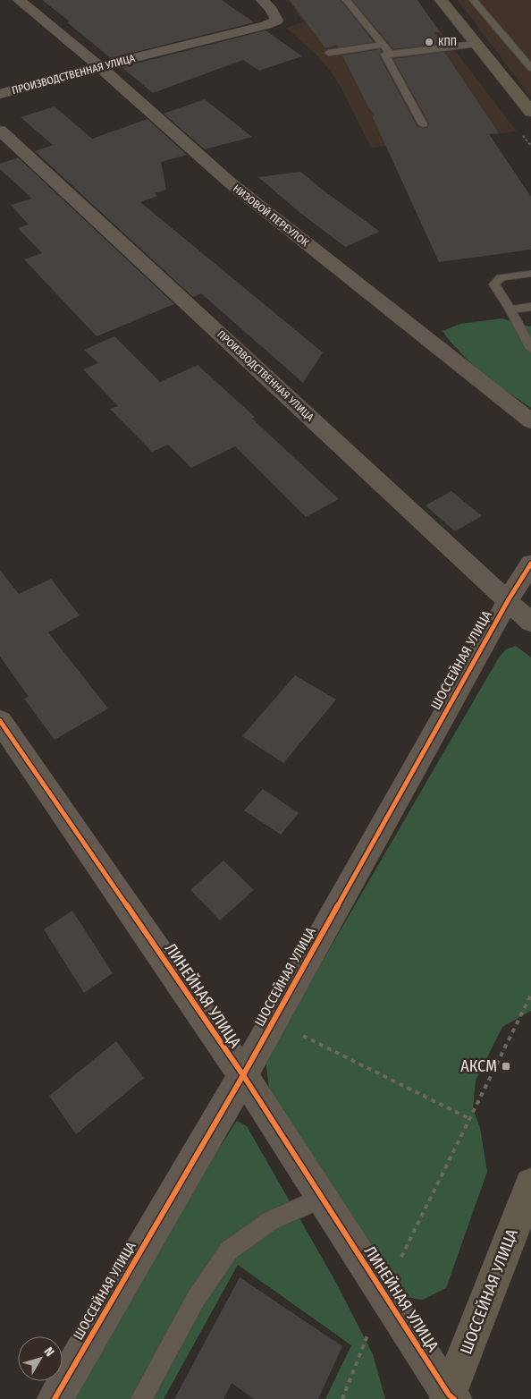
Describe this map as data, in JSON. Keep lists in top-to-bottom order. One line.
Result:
{"streets":{"main road":["ШОССЕЙНАЯ УЛИЦА"],"street":["ПРОИЗВОДСТВЕННАЯ УЛИЦА","НИЗОВОЙ ПЕРЕУЛОК","ЛИНЕЙНАЯ УЛИЦА"]},"crossings":[["ПРОИЗВОДСТВЕННАЯ УЛИЦА","НИЗОВОЙ ПЕРЕУЛОК"],["ПРОИЗВОДСТВЕННАЯ УЛИЦА","ШОССЕЙНАЯ УЛИЦА"],["ШОССЕЙНАЯ УЛИЦА","ЛИНЕЙНАЯ УЛИЦА"]],"places":{"other":["КПП"],"transit":["АКСМ"]},"north":"top right"}
